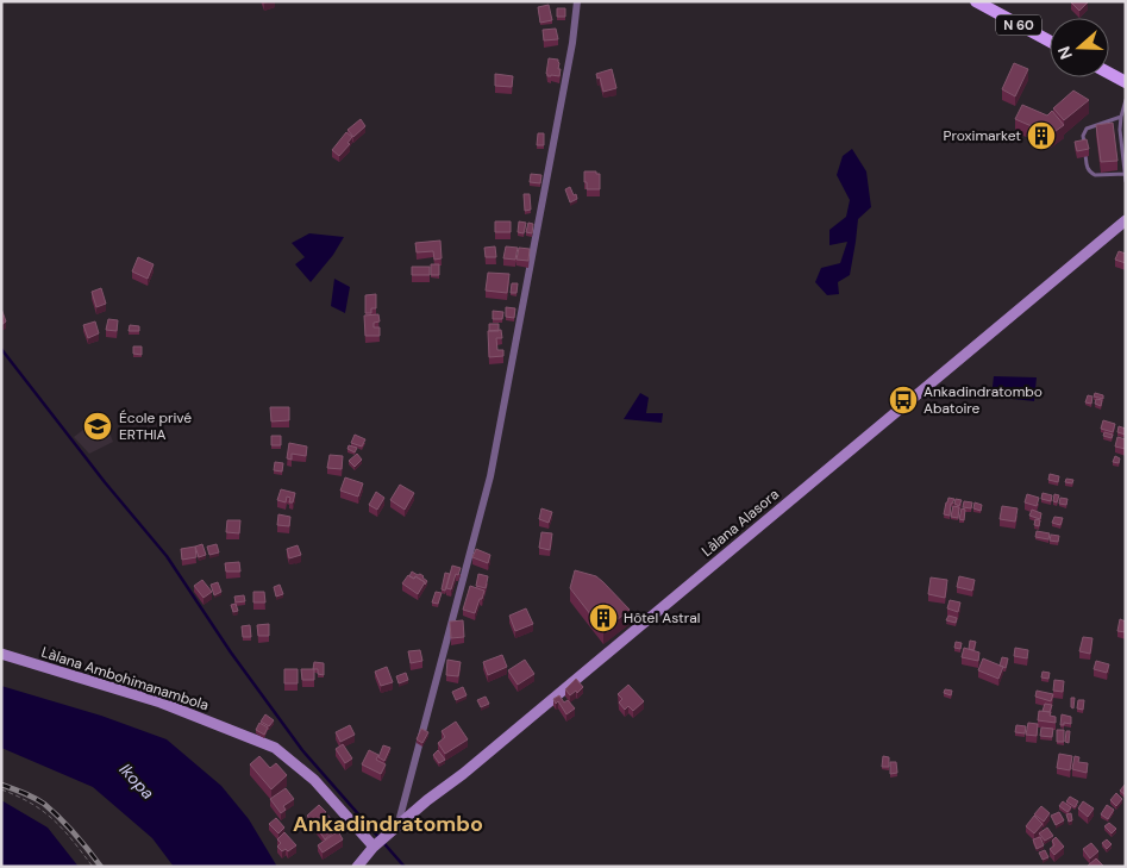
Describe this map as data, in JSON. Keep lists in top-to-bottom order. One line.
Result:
{"streets":{"main road":["N 60"],"street":["Làlana Alasora","Làlana Ambohimanambola"]},"crossings":[["Làlana Alasora","Làlana Ambohimanambola"]],"districts":["Ankadindratombo"],"water":["Ikopa"],"places":{"building":["Proximarket","Hôtel Astral"],"bus stop":["Ankadindratombo Abatoire"],"school or university":["École privé ERTHIA"]},"north":"left"}
